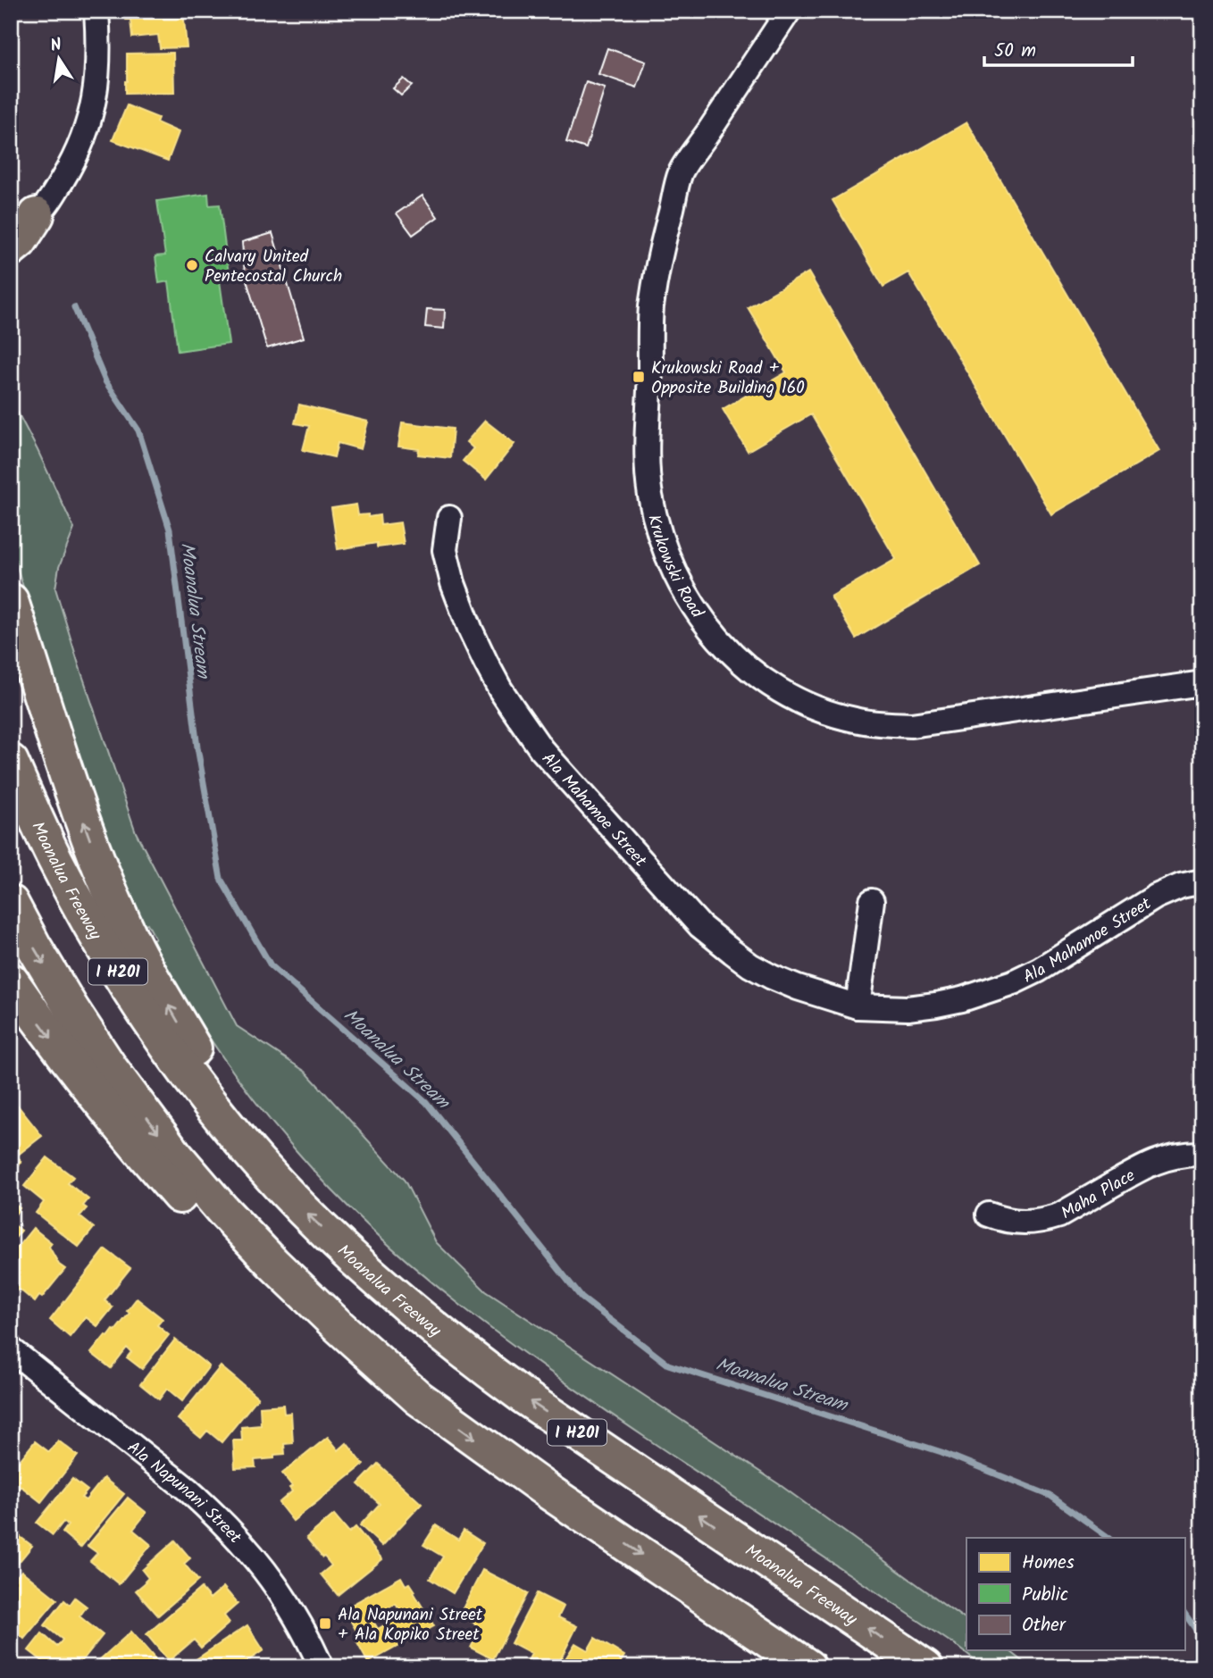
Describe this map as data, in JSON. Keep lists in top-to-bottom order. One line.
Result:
{"streets":{"highway":["Moanalua Freeway","I H201"],"street":["Krukowski Road","Ala Mahamoe Street","Maha Place","Ala Napunani Street"]},"water":["Moanalua Stream"],"places":{"other":["Calvary United Pentecostal Church"],"transit":["Krukowski Road + Opposite Building 160","Ala Napunani Street + Ala Kopiko Street"]},"legend":["Homes","Public","Other"],"scale_bar":"50 m","north":"top"}
